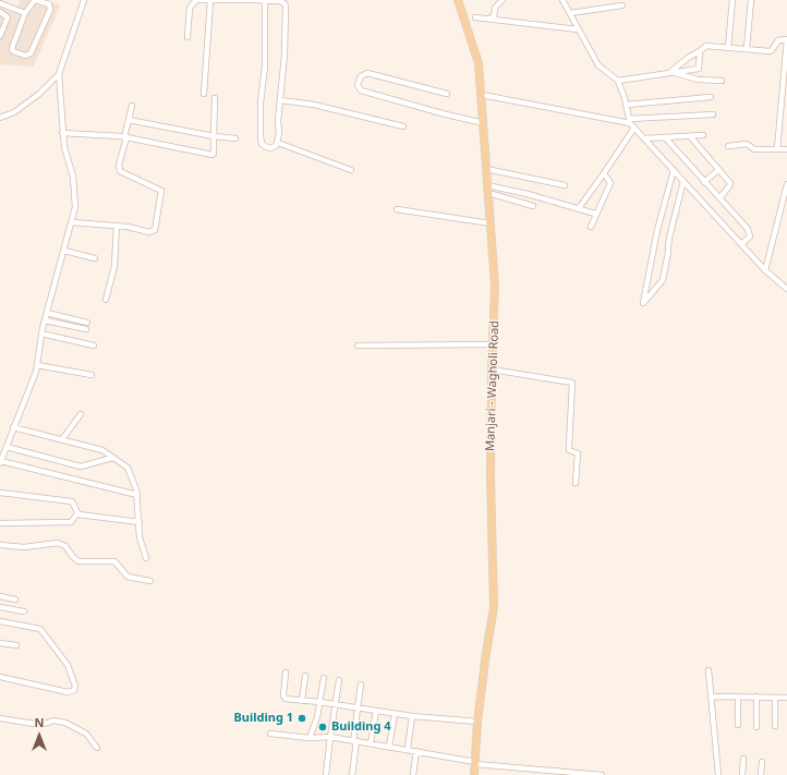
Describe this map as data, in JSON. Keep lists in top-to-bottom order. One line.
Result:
{"streets":{"main road":["Manjari - Wagholi Road"]},"places":["Building 1","Building 4"],"north":"top"}
